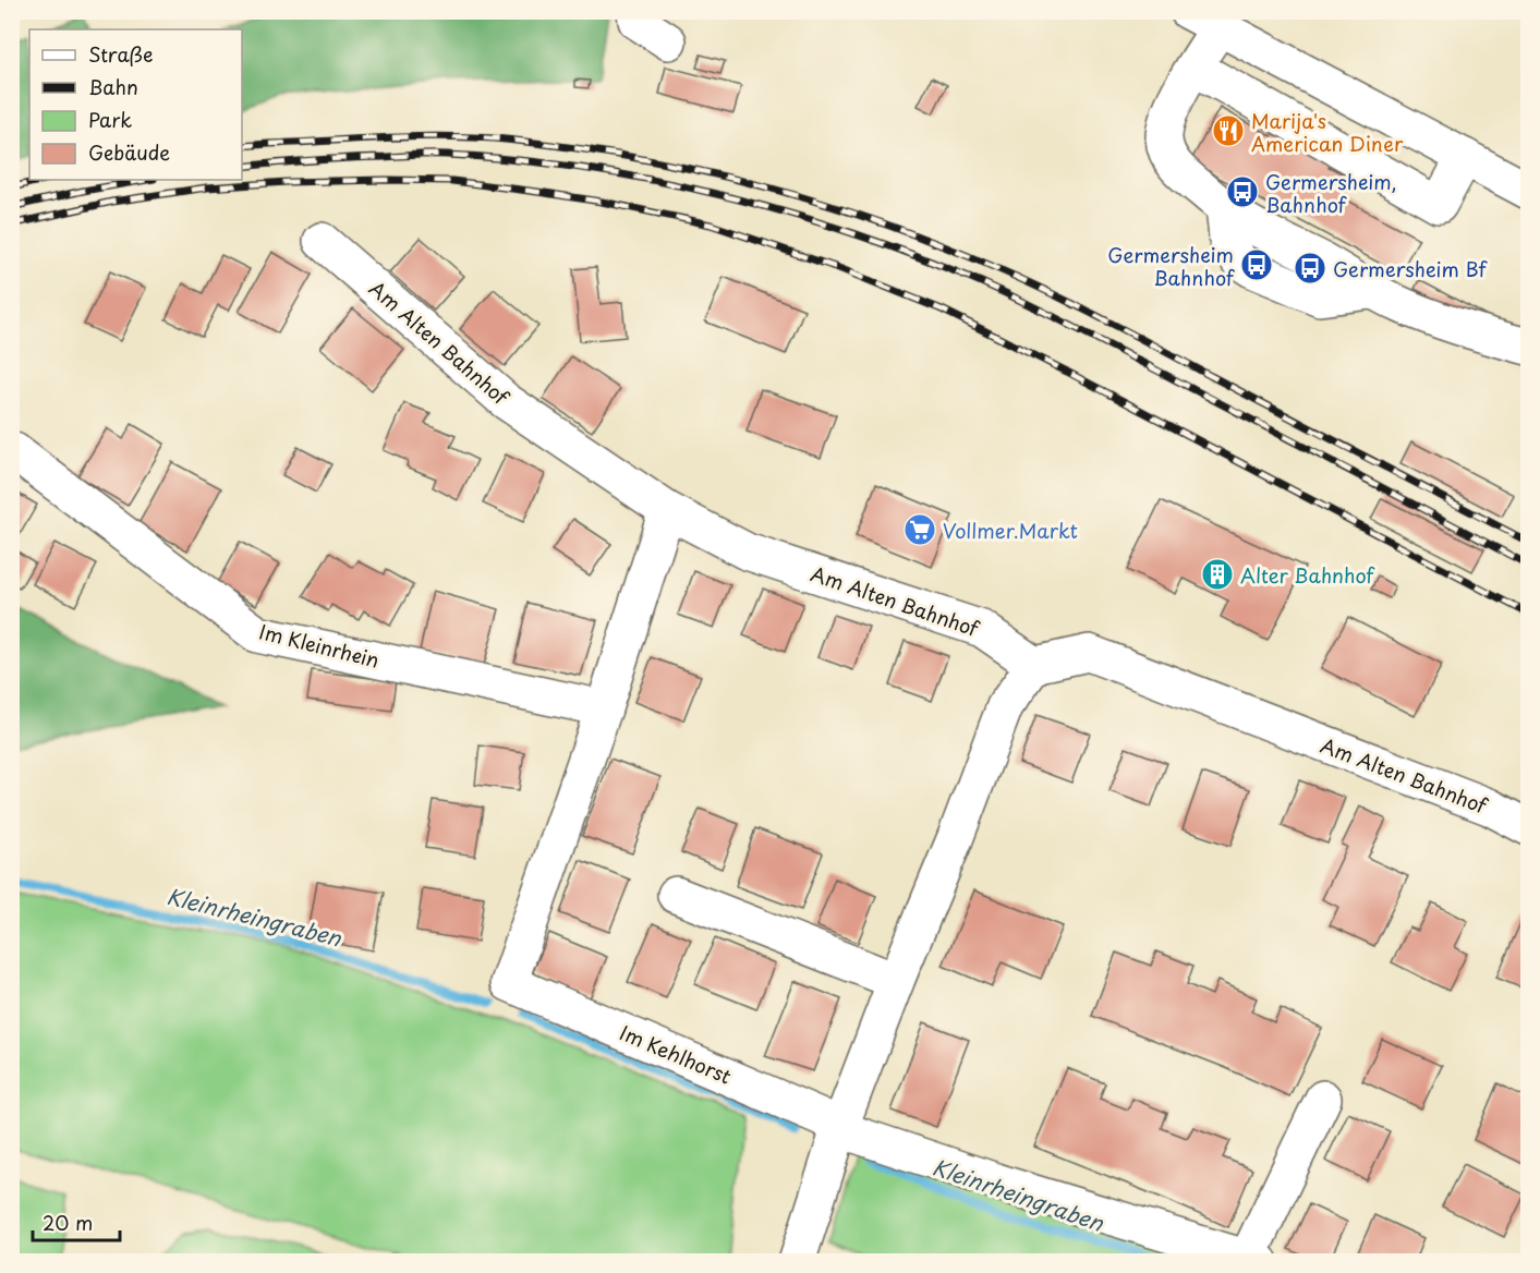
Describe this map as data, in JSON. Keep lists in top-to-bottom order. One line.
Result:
{"streets":{"street":["Am Alten Bahnhof","Im Kleinrhein","Im Kehlhorst"]},"crossings":[["Im Kleinrhein","Im Kehlhorst"]],"water":["Kleinrheingraben"],"places":{"restaurant":["Marija's American Diner"],"bus stop":["Germersheim, Bahnhof","Germersheim Bahnhof","Germersheim Bf"],"supermarket":["Vollmer.Markt"],"building":["Alter Bahnhof"]},"legend":["Straße","Bahn","Park","Gebäude"],"scale_bar":"20 m"}
